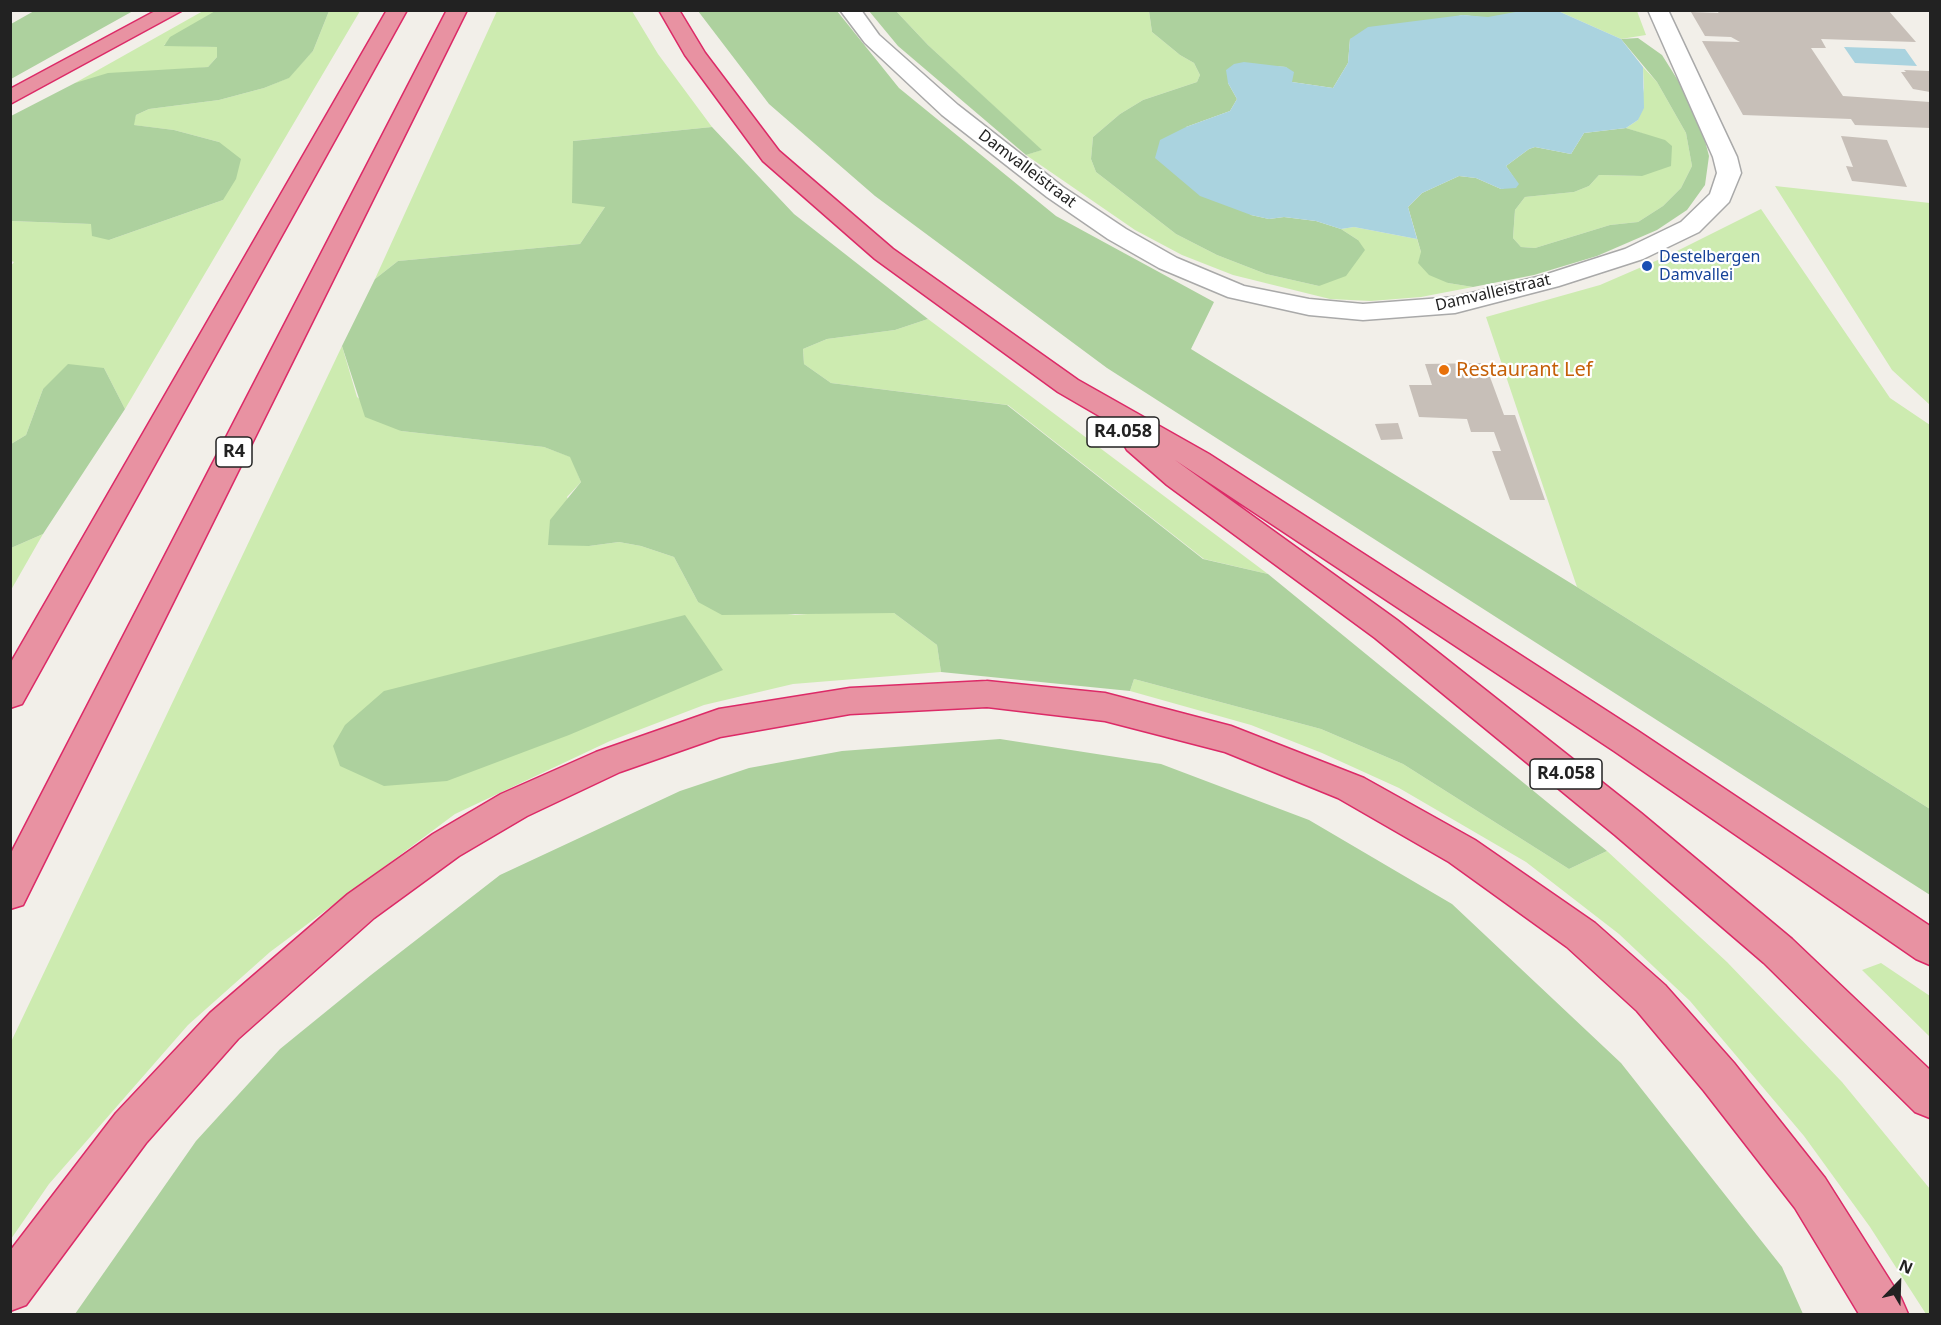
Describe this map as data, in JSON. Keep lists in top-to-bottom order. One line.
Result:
{"streets":{"highway":["R4.058","R4"],"street":["Damvalleistraat"]},"places":["Destelbergen Damvallei","Restaurant Lef"],"north":"top right"}
